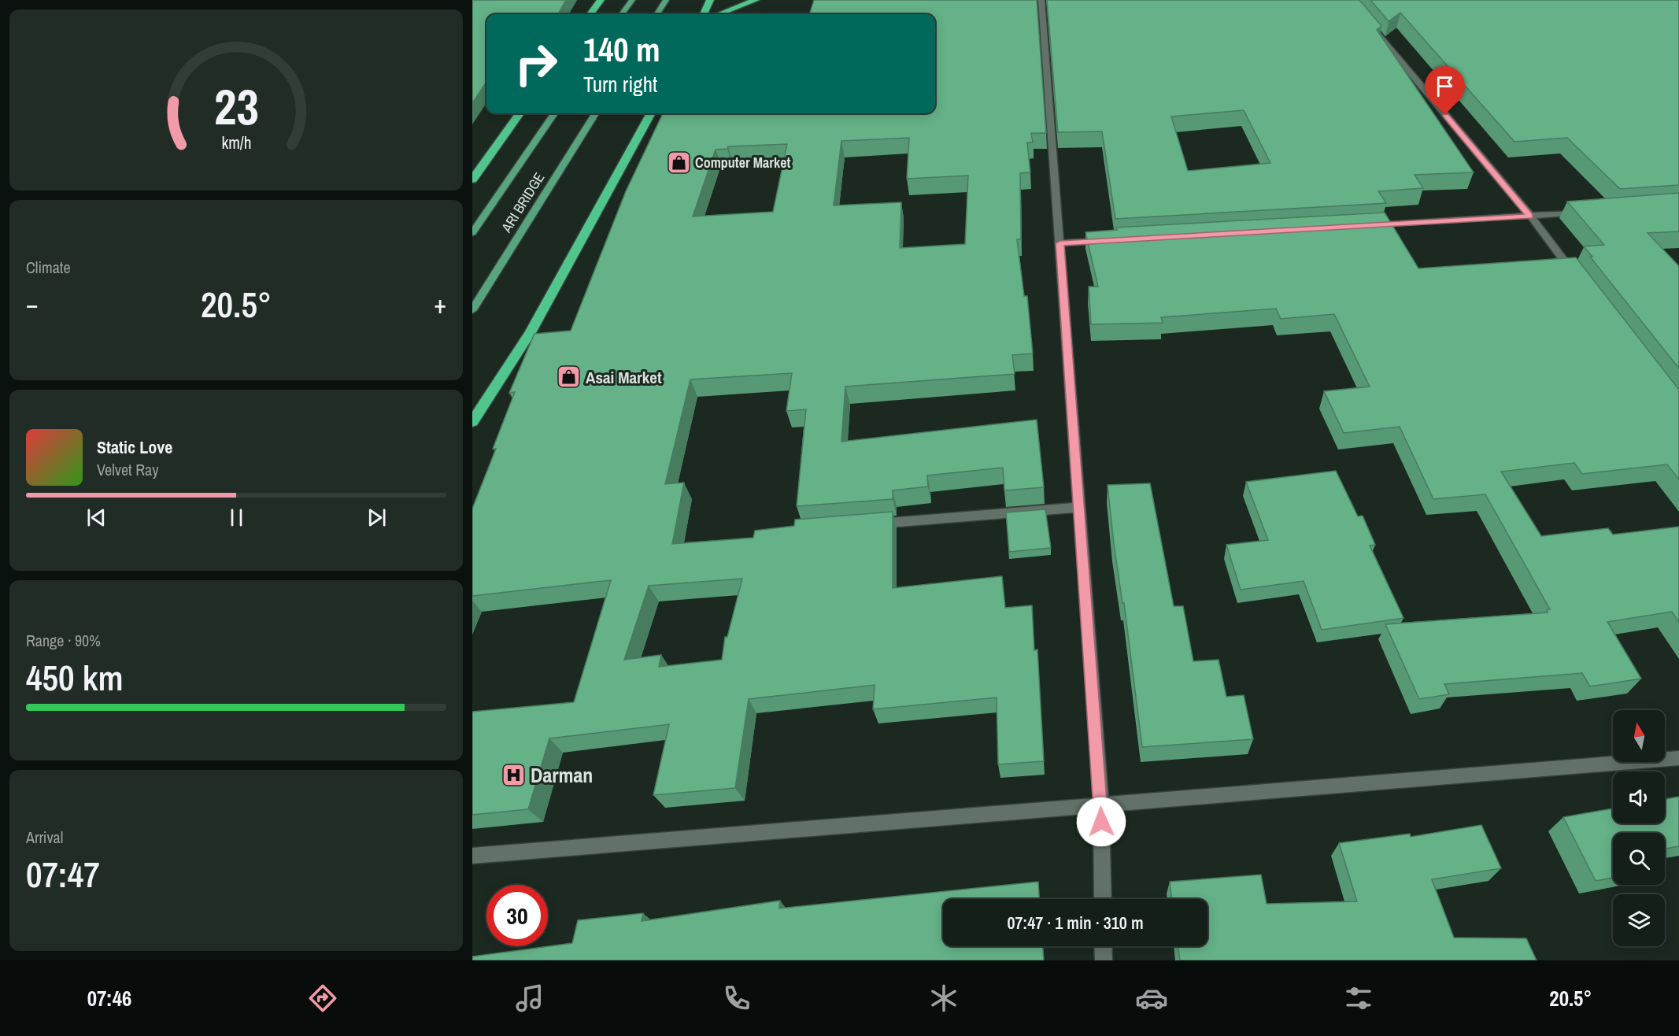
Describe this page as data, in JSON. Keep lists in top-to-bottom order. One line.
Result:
{"streets":{"main road":["ARI BRIDGE"]},"places":{"shop":["Computer Market","Asai Market"],"hospital":["Darman"]},"north":"top","page":{"turn":["140 m","Turn right"],"tile":["Climate",["Range · 90%","450 km"],["Arrival","07:47"]],"heat":["−","20.5°","+"],"song":["Static Love","Velvet Ray"],"limit":"30","trip":"07:47 · 1 min · 310 m","tabs":["07:46","20.5°"],"gauge":["23","km/h"]}}
